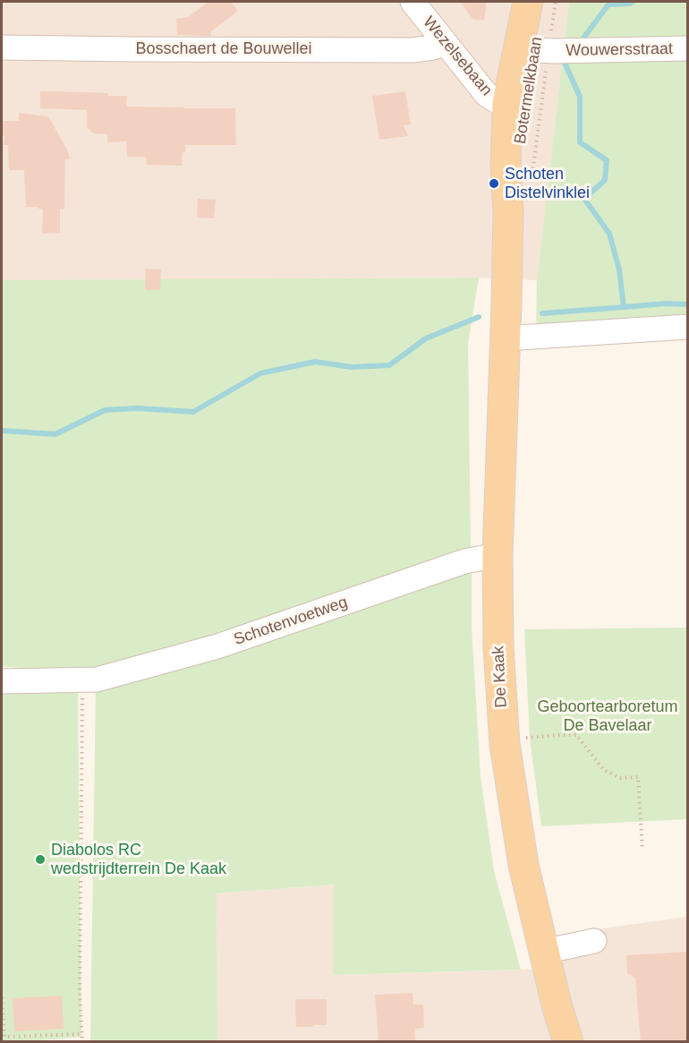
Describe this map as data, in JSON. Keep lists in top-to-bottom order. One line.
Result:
{"streets":{"main road":["Botermelkbaan","De Kaak"],"street":["Bosschaert de Bouwellei","Wouwersstraat","Wezelsebaan","Schotenvoetweg"]},"crossings":[["Bosschaert de Bouwellei","Wezelsebaan"],["Wouwersstraat","Botermelkbaan"],["Wezelsebaan","Botermelkbaan"],["Botermelkbaan","De Kaak"],["Schotenvoetweg","De Kaak"]],"parks":["Geboortearboretum De Bavelaar"],"places":["Schoten Distelvinklei","Diabolos RC wedstrijdterrein De Kaak"]}
